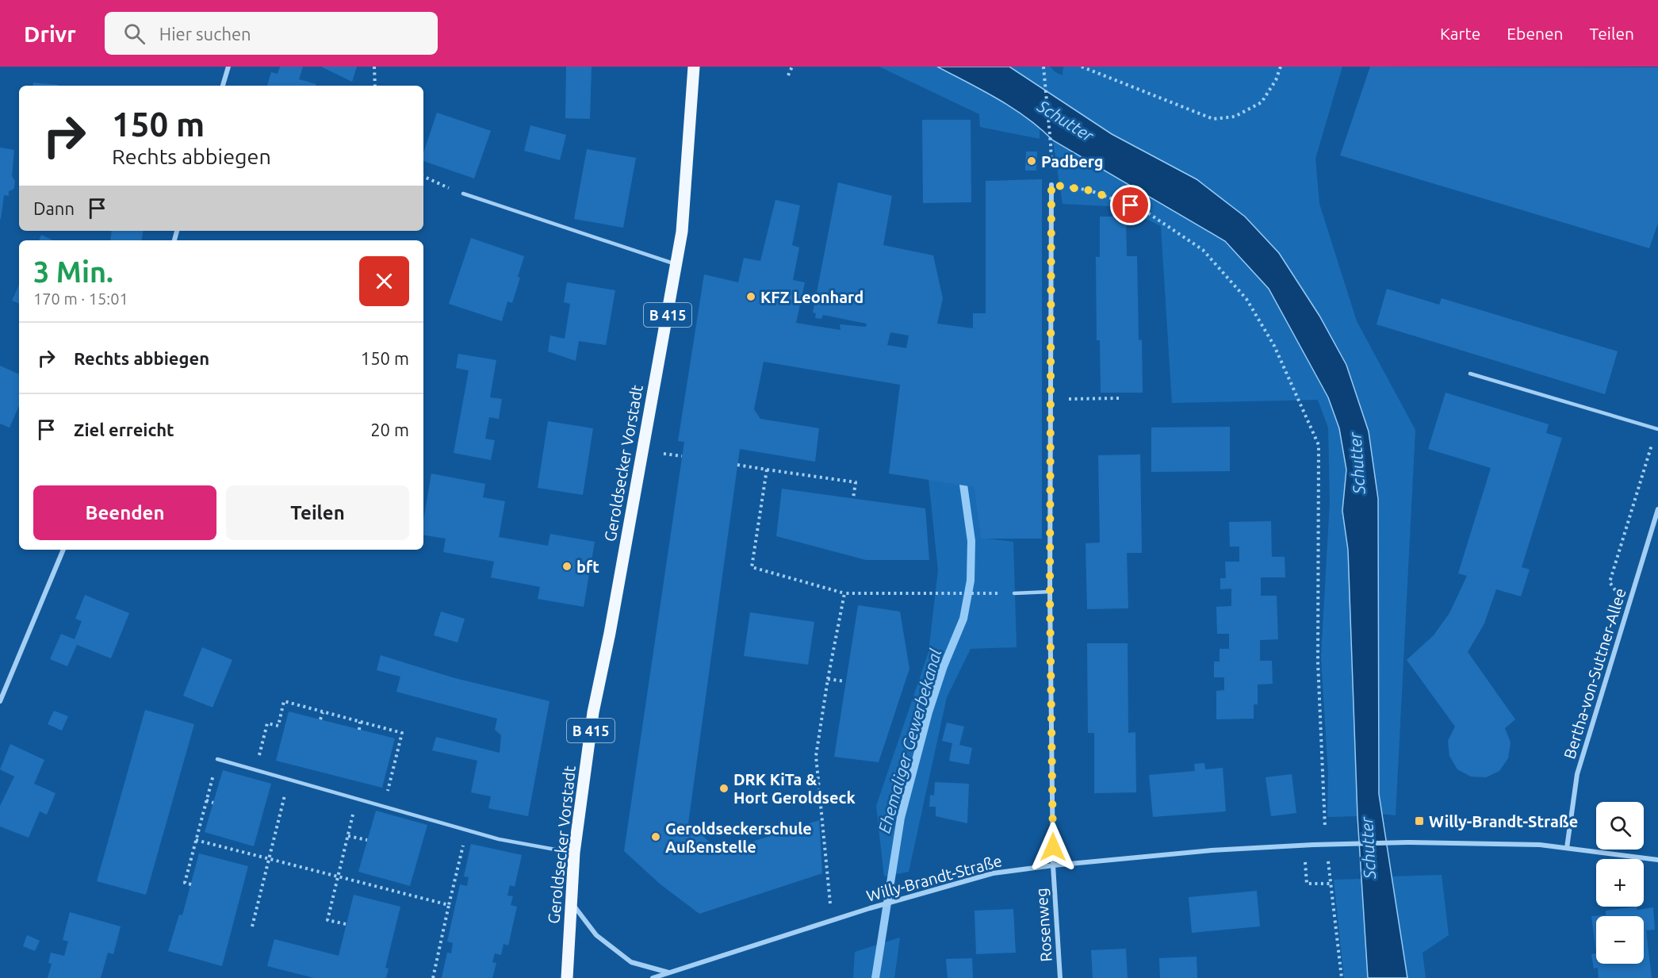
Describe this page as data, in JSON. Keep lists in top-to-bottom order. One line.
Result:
{"streets":{"main road":["B 415","Geroldsecker Vorstadt"],"street":["Bertha-von-Suttner-Allee","Willy-Brandt-Straße","Rosenweg"]},"crossings":[["Bertha-von-Suttner-Allee","Willy-Brandt-Straße"],["Willy-Brandt-Straße","Rosenweg"]],"water":["Schutter","Ehemaliger Gewerbekanal"],"places":{"other":["Padberg","KFZ Leonhard","bft","DRK KiTa & Hort Geroldseck","Geroldseckerschule Außenstelle"],"transit":["Willy-Brandt-Straße"]},"page":{"header":"Drivr","search":"Hier suchen","nav":["Karte","Ebenen","Teilen"],"turn":["150 m","Rechts abbiegen"],"then":"Dann","heading":["3 Min.","170 m · 15:01"],"list":[{"name":"Rechts abbiegen","value":"150 m"},{"name":"Ziel erreicht","value":"20 m"}],"buttons":["Beenden","Teilen"],"map_buttons":["+","−"]}}
